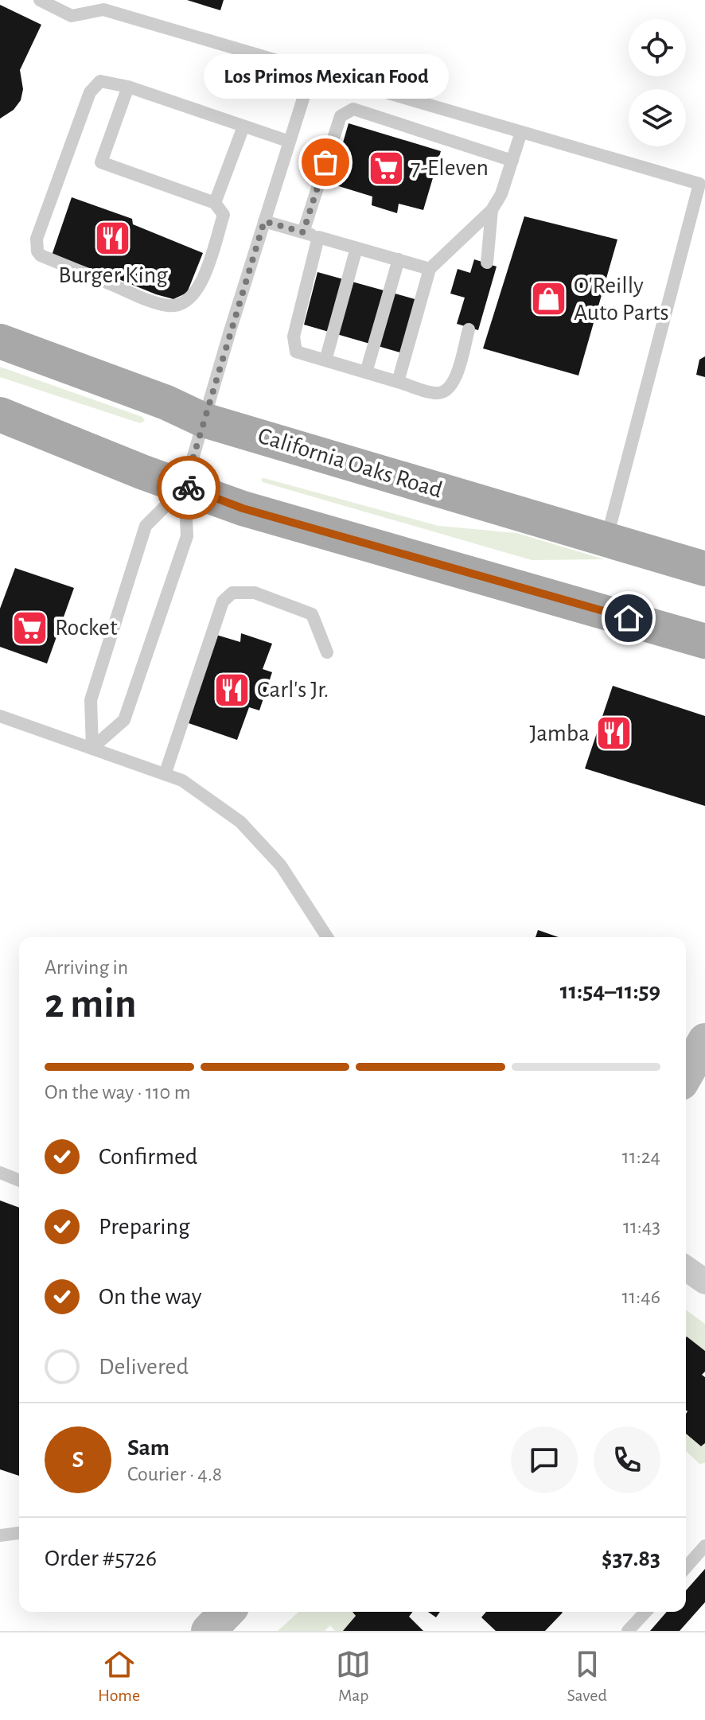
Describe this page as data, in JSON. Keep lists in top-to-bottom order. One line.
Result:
{"streets":{"main road":["California Oaks Road"]},"places":{"other":["Los Primos Mexican Food"],"supermarket":["7-Eleven","Rocket"],"restaurant":["Burger King","Carl's Jr.","Jamba"],"shop":["O'Reilly Auto Parts"]},"page":{"bubble":"Los Primos Mexican Food","heading":["2 min","Arriving in","11:54–11:59"],"panel":["Sam","Courier · 4.8","Order #5726","$37.83"],"bar":"On the way · 110 m","list":[["Confirmed","11:24"],["Preparing","11:43"],["On the way","11:46"],"Delivered"],"round":"S","tabs":["Home","Map","Saved"]}}
